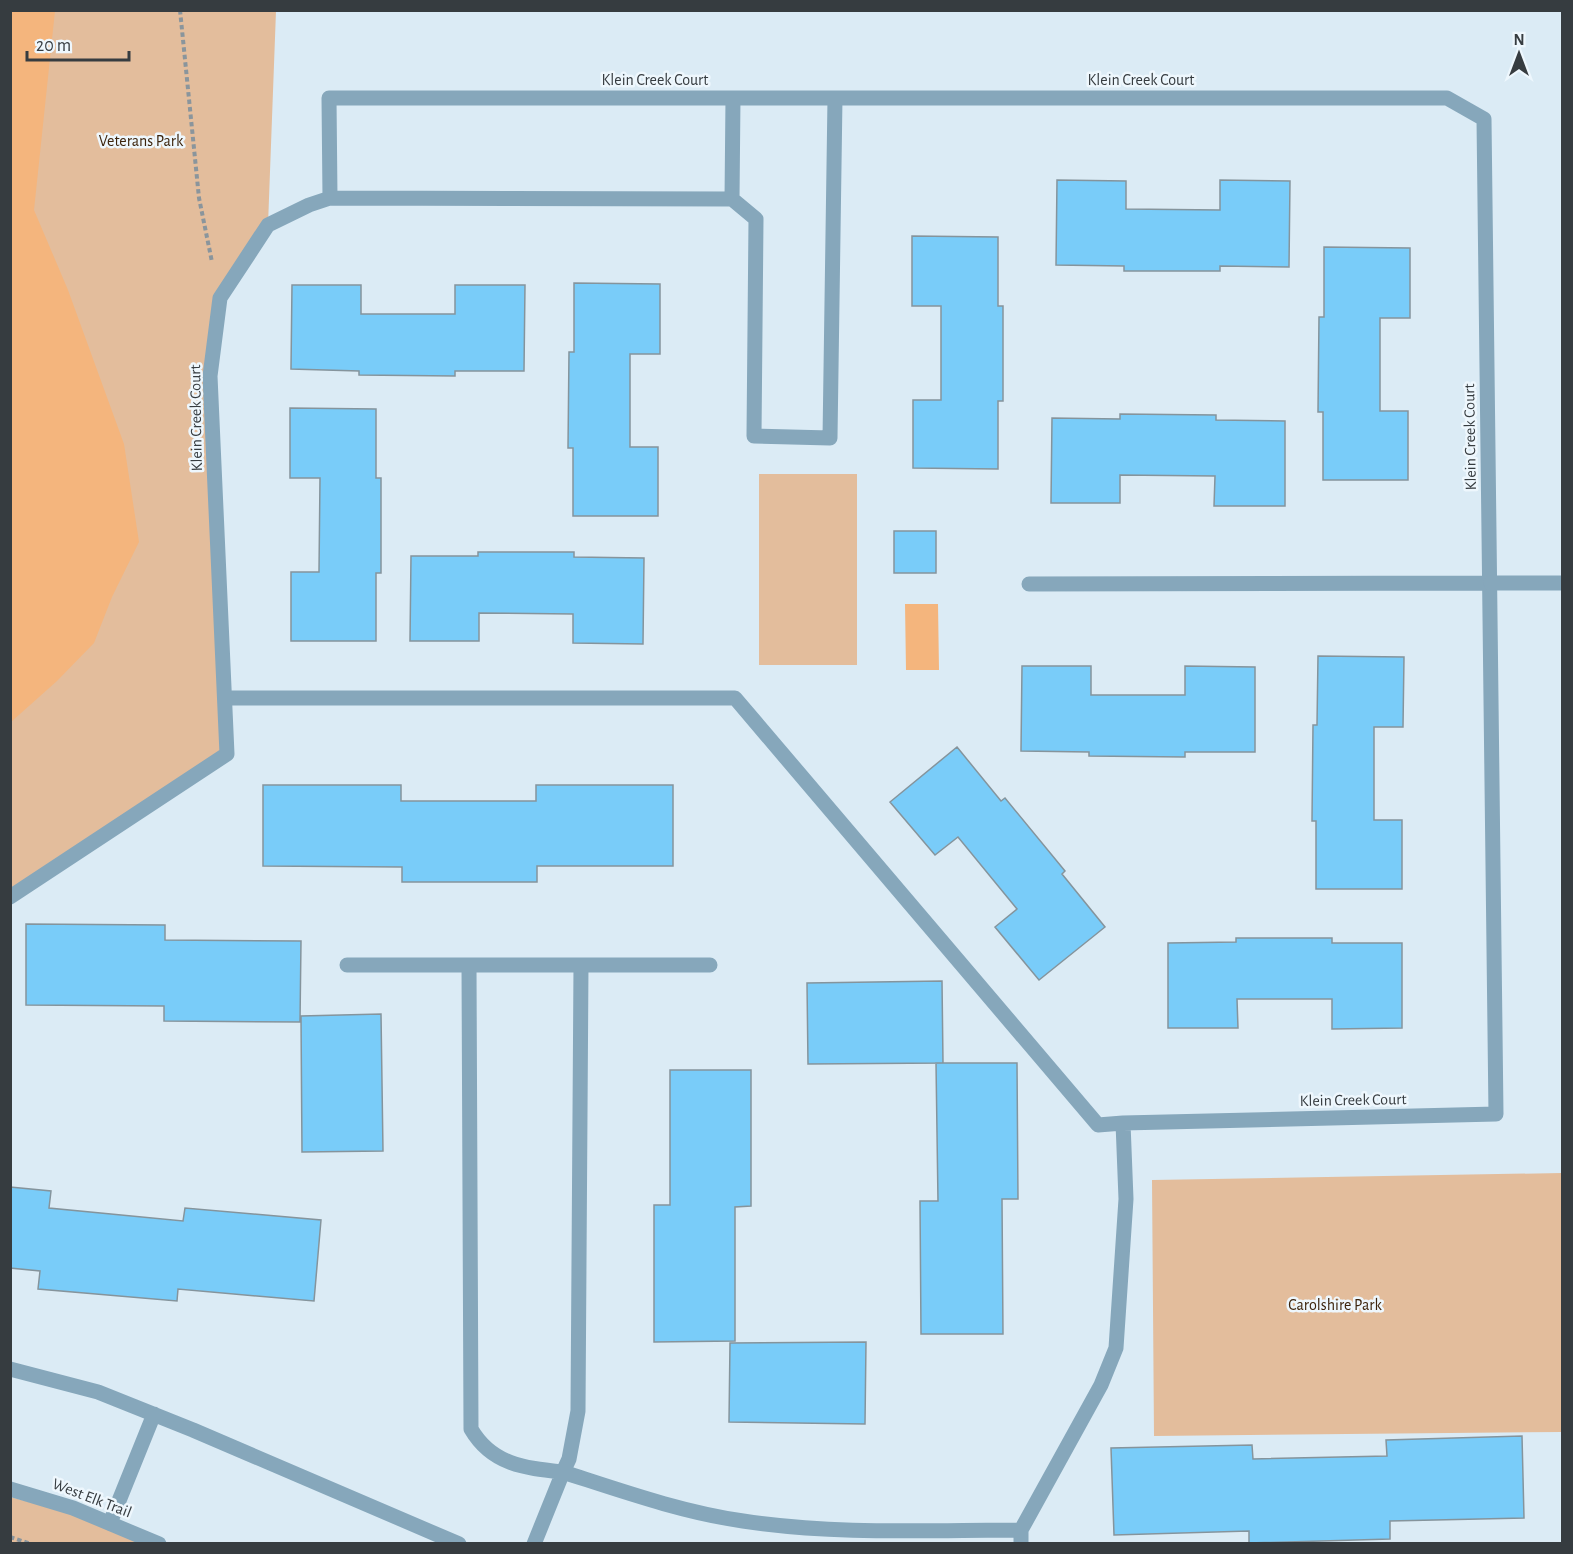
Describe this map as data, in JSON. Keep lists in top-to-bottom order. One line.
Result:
{"streets":{"street":["Klein Creek Court","West Elk Trail"]},"parks":["Veterans Park","Carolshire Park"],"scale_bar":"20 m","north":"top"}
